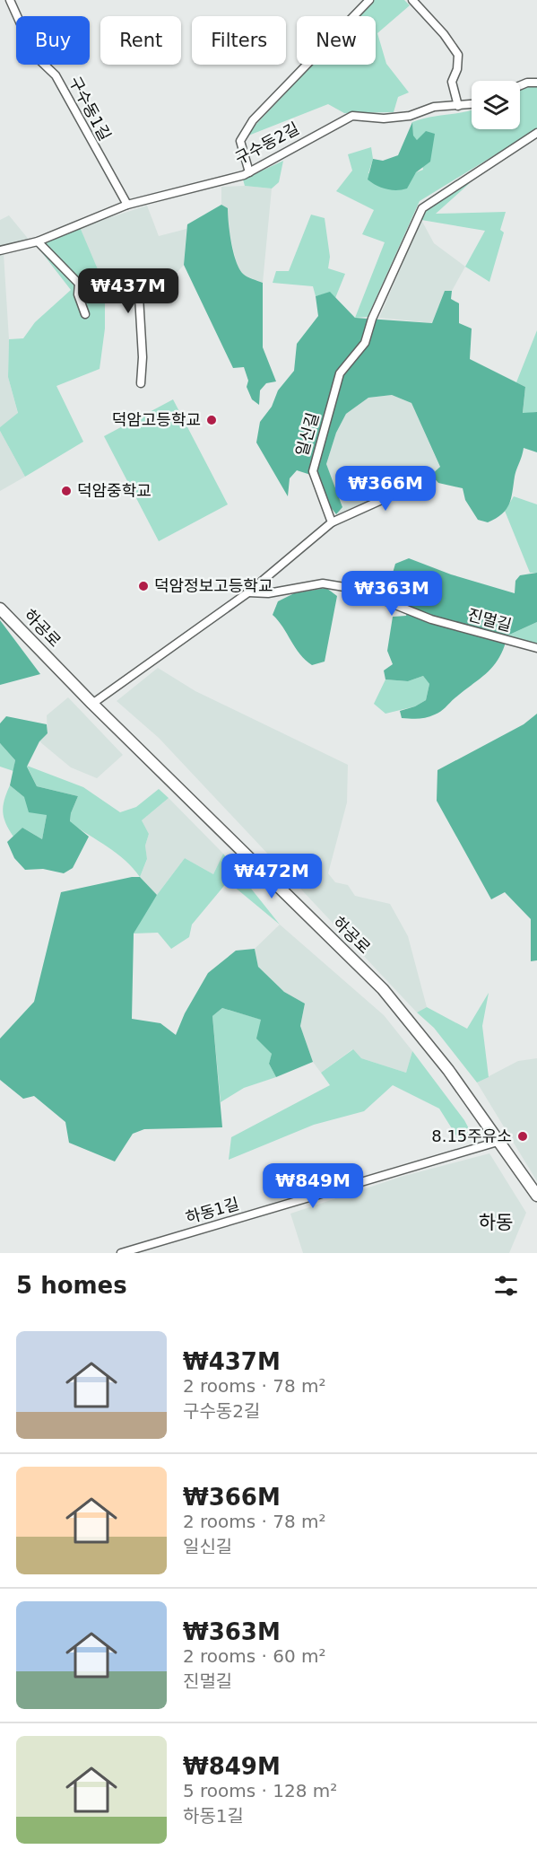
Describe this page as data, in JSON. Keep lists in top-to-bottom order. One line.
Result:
{"streets":{"main road":["하공로"],"street":["구수동1길","구수동2길","일신길","진멀길","하동1길"]},"crossings":[["구수동1길","구수동2길"],["하공로","하동1길"]],"districts":["하동"],"places":["덕암고등학교","덕암중학교","덕암정보고등학교","8.15주유소"],"page":{"chip":["Buy","Rent","Filters","New"],"price":["₩437M","₩366M","₩363M","₩472M","₩849M"],"heading":"5 homes","list":[{"name":"₩437M","note":"2 rooms · 78 m² · 구수동2길"},{"name":"₩366M","note":"2 rooms · 78 m² · 일신길"},{"name":"₩363M","note":"2 rooms · 60 m² · 진멀길"},{"name":"₩849M","note":"5 rooms · 128 m² · 하동1길"}]}}
